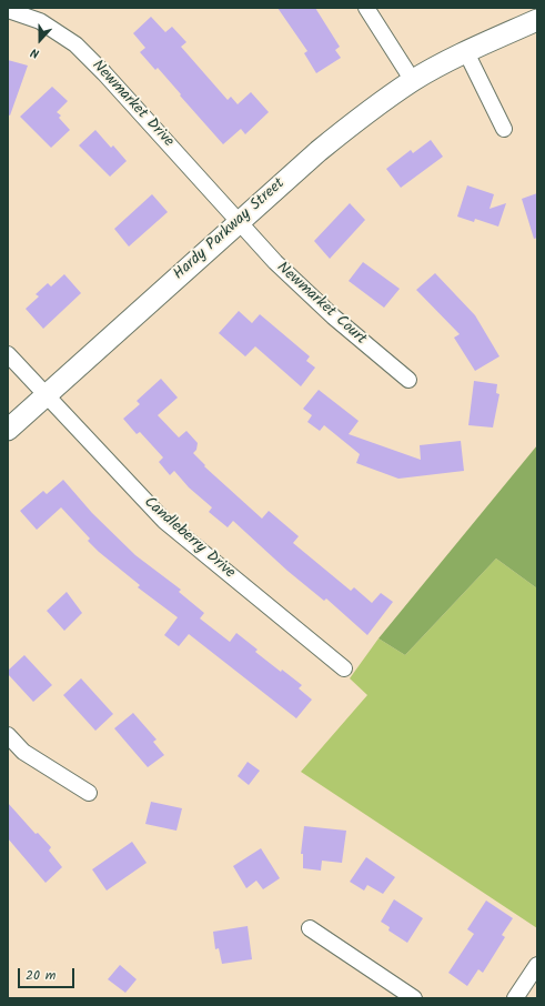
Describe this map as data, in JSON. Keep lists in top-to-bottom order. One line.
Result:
{"streets":{"main road":["Hardy Parkway Street"],"street":["Newmarket Drive","Newmarket Court","Candleberry Drive"]},"crossings":[["Newmarket Drive","Hardy Parkway Street"],["Newmarket Drive","Newmarket Court"],["Hardy Parkway Street","Newmarket Court"],["Hardy Parkway Street","Candleberry Drive"]],"scale_bar":"20 m","north":"bottom"}
